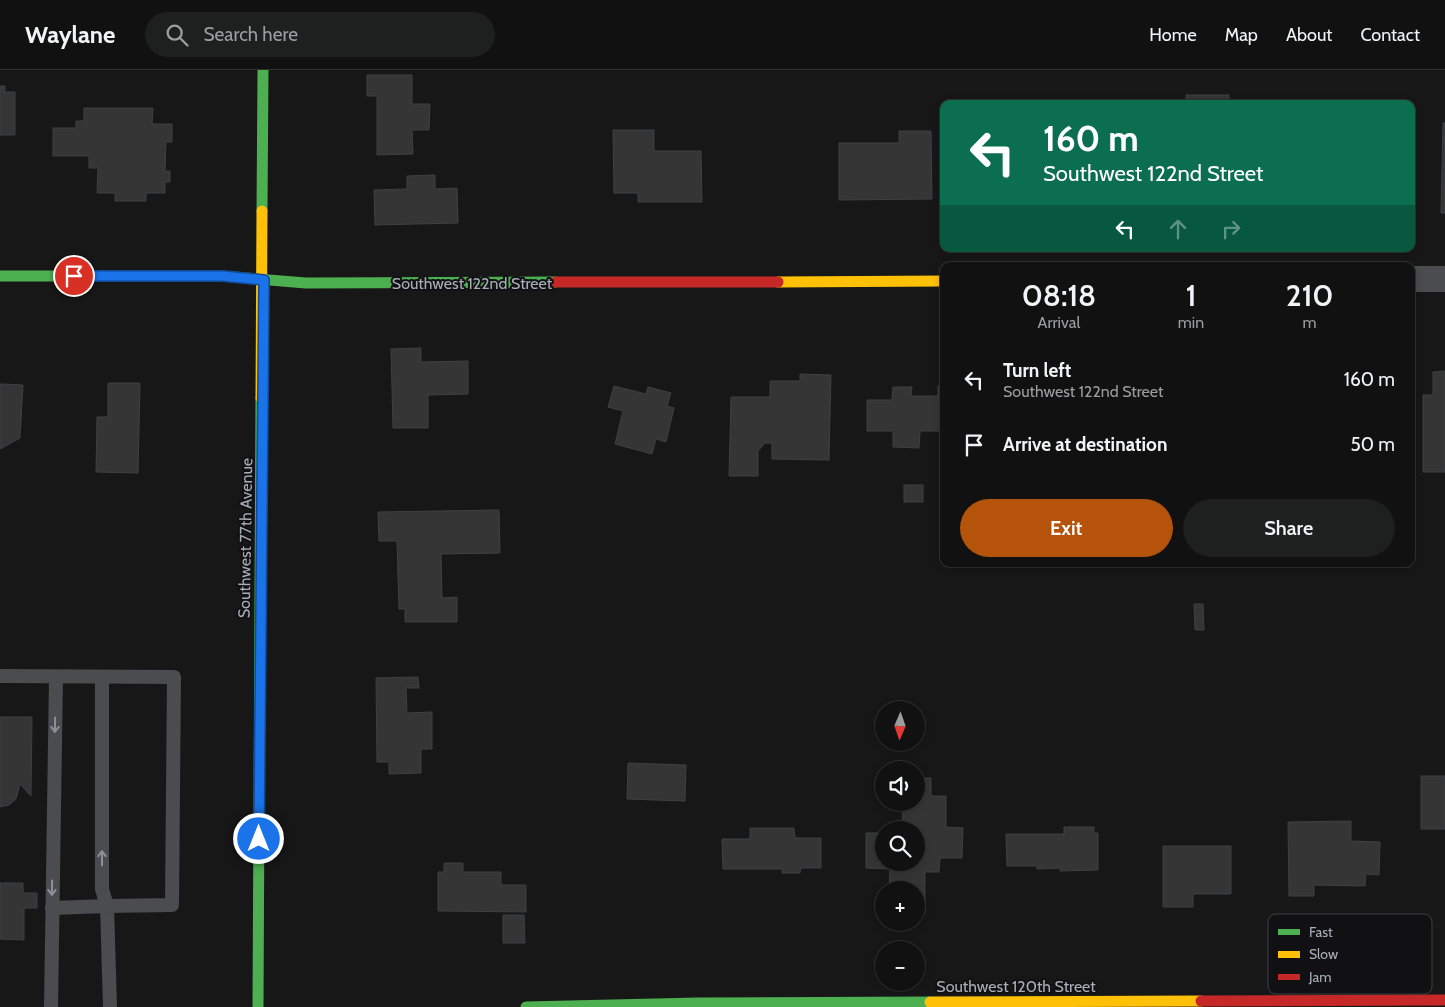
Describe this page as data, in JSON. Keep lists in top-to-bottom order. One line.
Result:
{"streets":{"street":["Southwest 122nd Street","Southwest 77th Avenue","Southwest 120th Street"]},"crossings":[["Southwest 122nd Street","Southwest 77th Avenue"]],"legend":["Fast","Slow","Jam"],"north":"bottom","page":{"header":"Waylane","search":"Search here","nav":["Home","Map","About","Contact"],"turn":["160 m","Southwest 122nd Street"],"eta":["08:18","Arrival","1","min","210","m"],"list":[{"name":"Turn left","note":"Southwest 122nd Street","value":"160 m"},{"name":"Arrive at destination","value":"50 m"}],"buttons":["Exit","Share"],"map_buttons":["+","−"]}}
